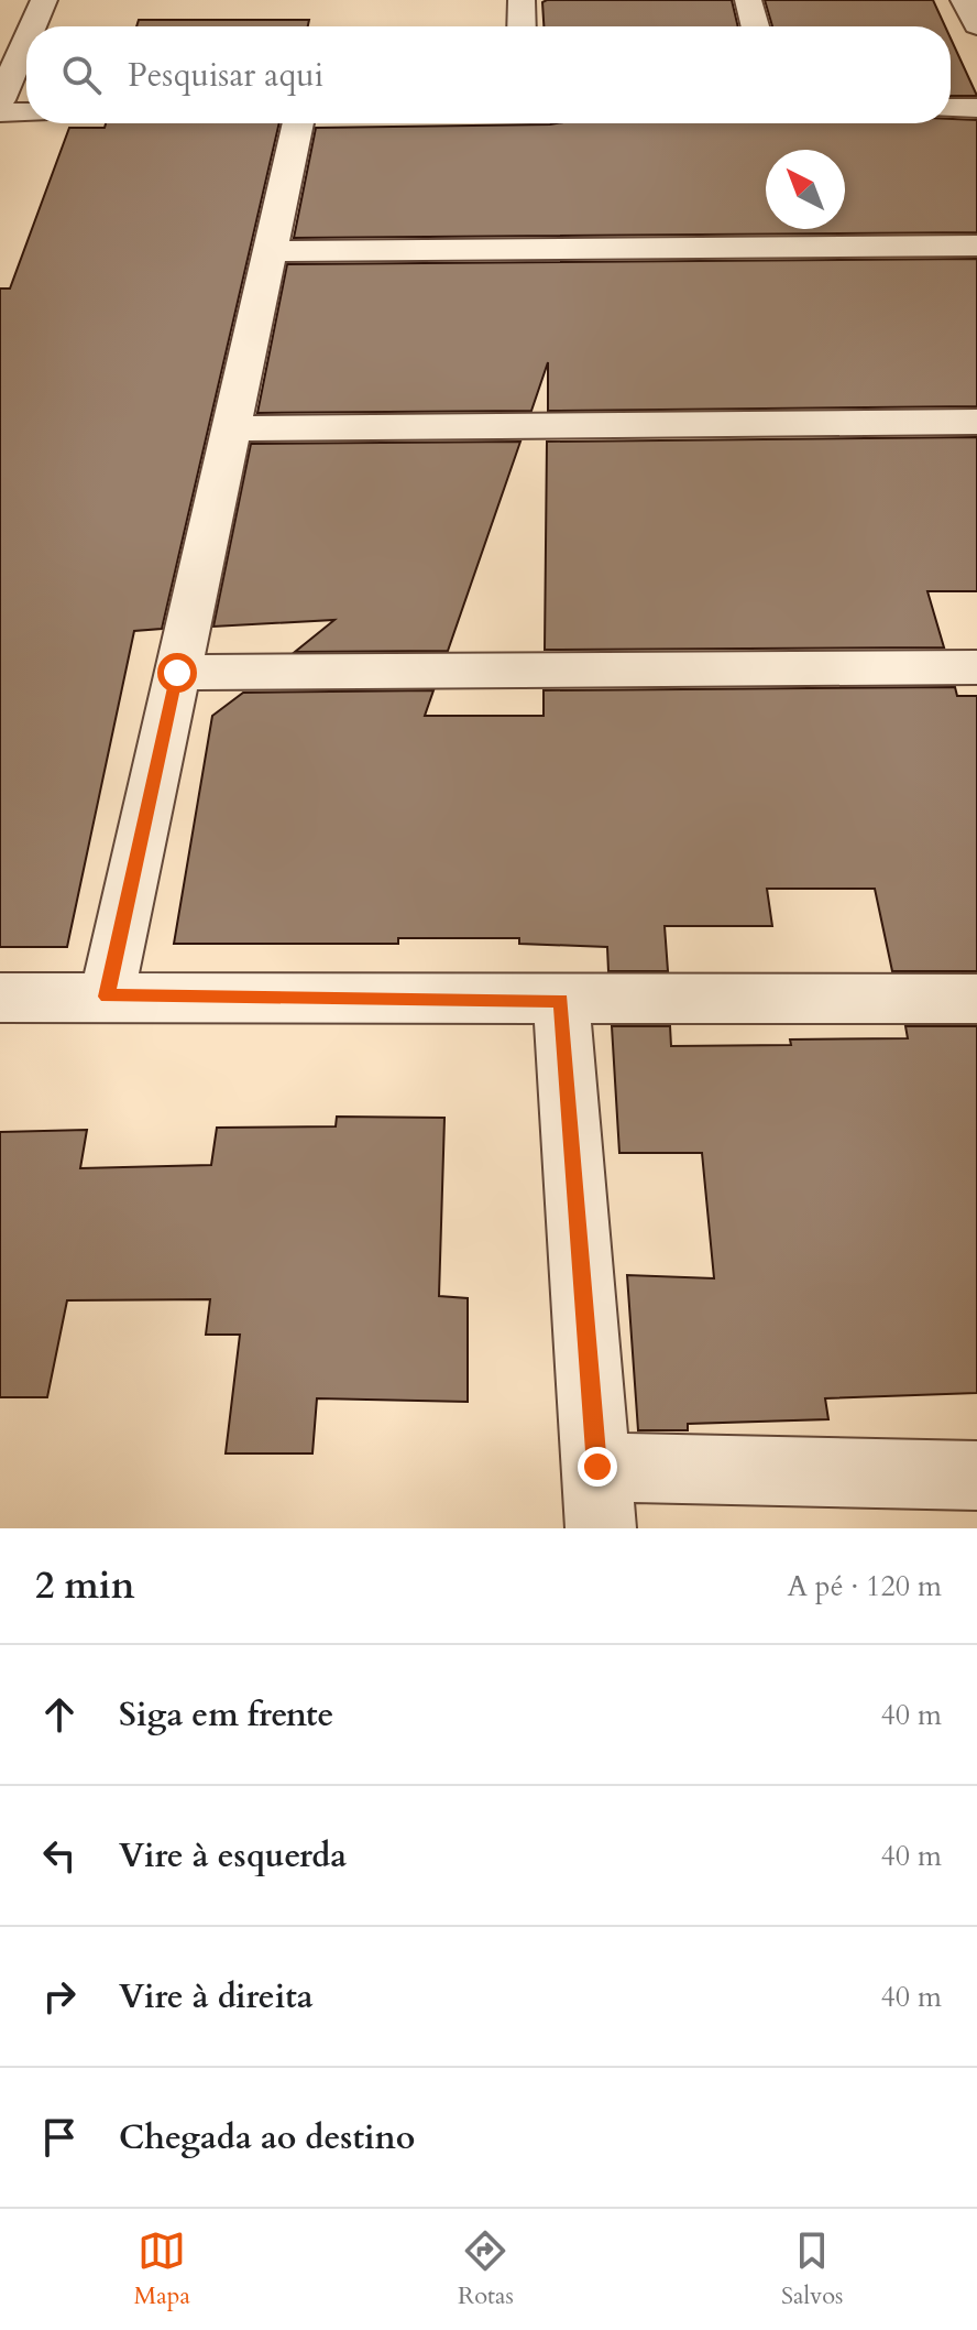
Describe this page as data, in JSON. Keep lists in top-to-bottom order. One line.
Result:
{"north":"top left","page":{"search":"Pesquisar aqui","heading":["2 min","A pé · 120 m"],"list":[["Siga em frente","40 m"],["Vire à esquerda","40 m"],["Vire à direita","40 m"],"Chegada ao destino"],"nav":["Mapa","Rotas","Salvos"]}}
